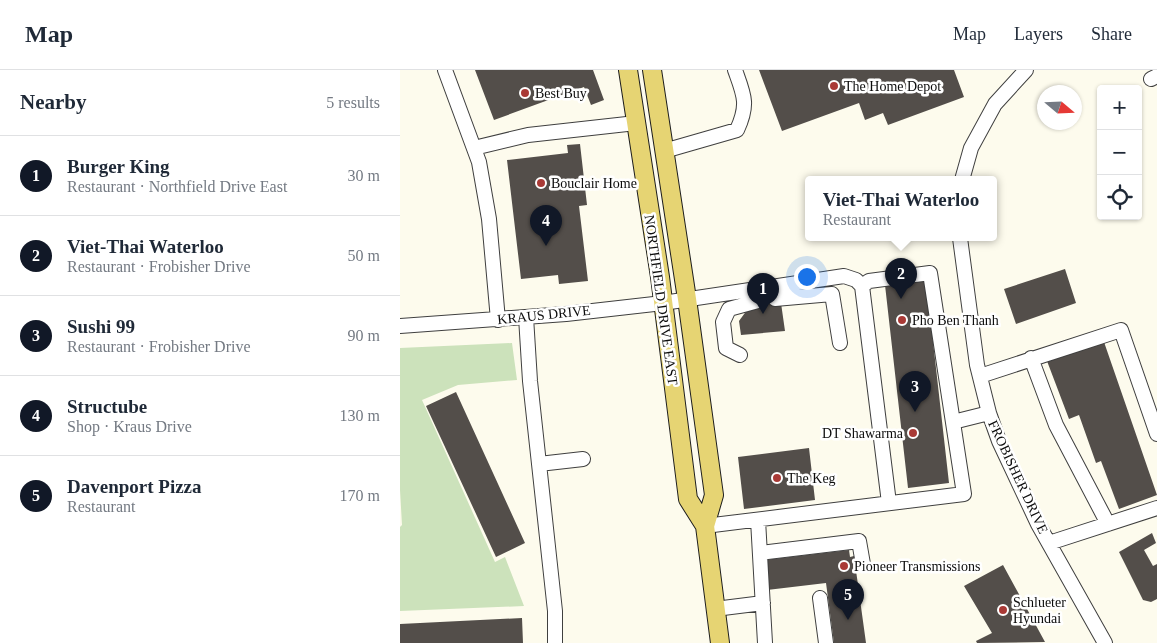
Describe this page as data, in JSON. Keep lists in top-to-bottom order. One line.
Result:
{"streets":{"main road":["NORTHFIELD DRIVE EAST"],"street":["KRAUS DRIVE","FROBISHER DRIVE"]},"crossings":[["NORTHFIELD DRIVE EAST","KRAUS DRIVE"]],"places":["The Home Depot","Best Buy","Bouclair Home","Pho Ben Thanh","DT Shawarma","The Keg","Pioneer Transmissions","Schlueter Hyundai"],"north":"right","page":{"header":"Map","nav":["Map","Layers","Share"],"heading":["Nearby","5 results"],"map_buttons":["+","−"],"list":[{"mark":"1","name":"Burger King","note":"Restaurant · Northfield Drive East","value":"30 m"},{"mark":"2","name":"Viet-Thai Waterloo","note":"Restaurant · Frobisher Drive","value":"50 m"},{"mark":"3","name":"Sushi 99","note":"Restaurant · Frobisher Drive","value":"90 m"},{"mark":"4","name":"Structube","note":"Shop · Kraus Drive","value":"130 m"},{"mark":"5","name":"Davenport Pizza","note":"Restaurant","value":"170 m"}],"popup":["Viet-Thai Waterloo","Restaurant"],"pins":["4","2","1","3","5"]}}
